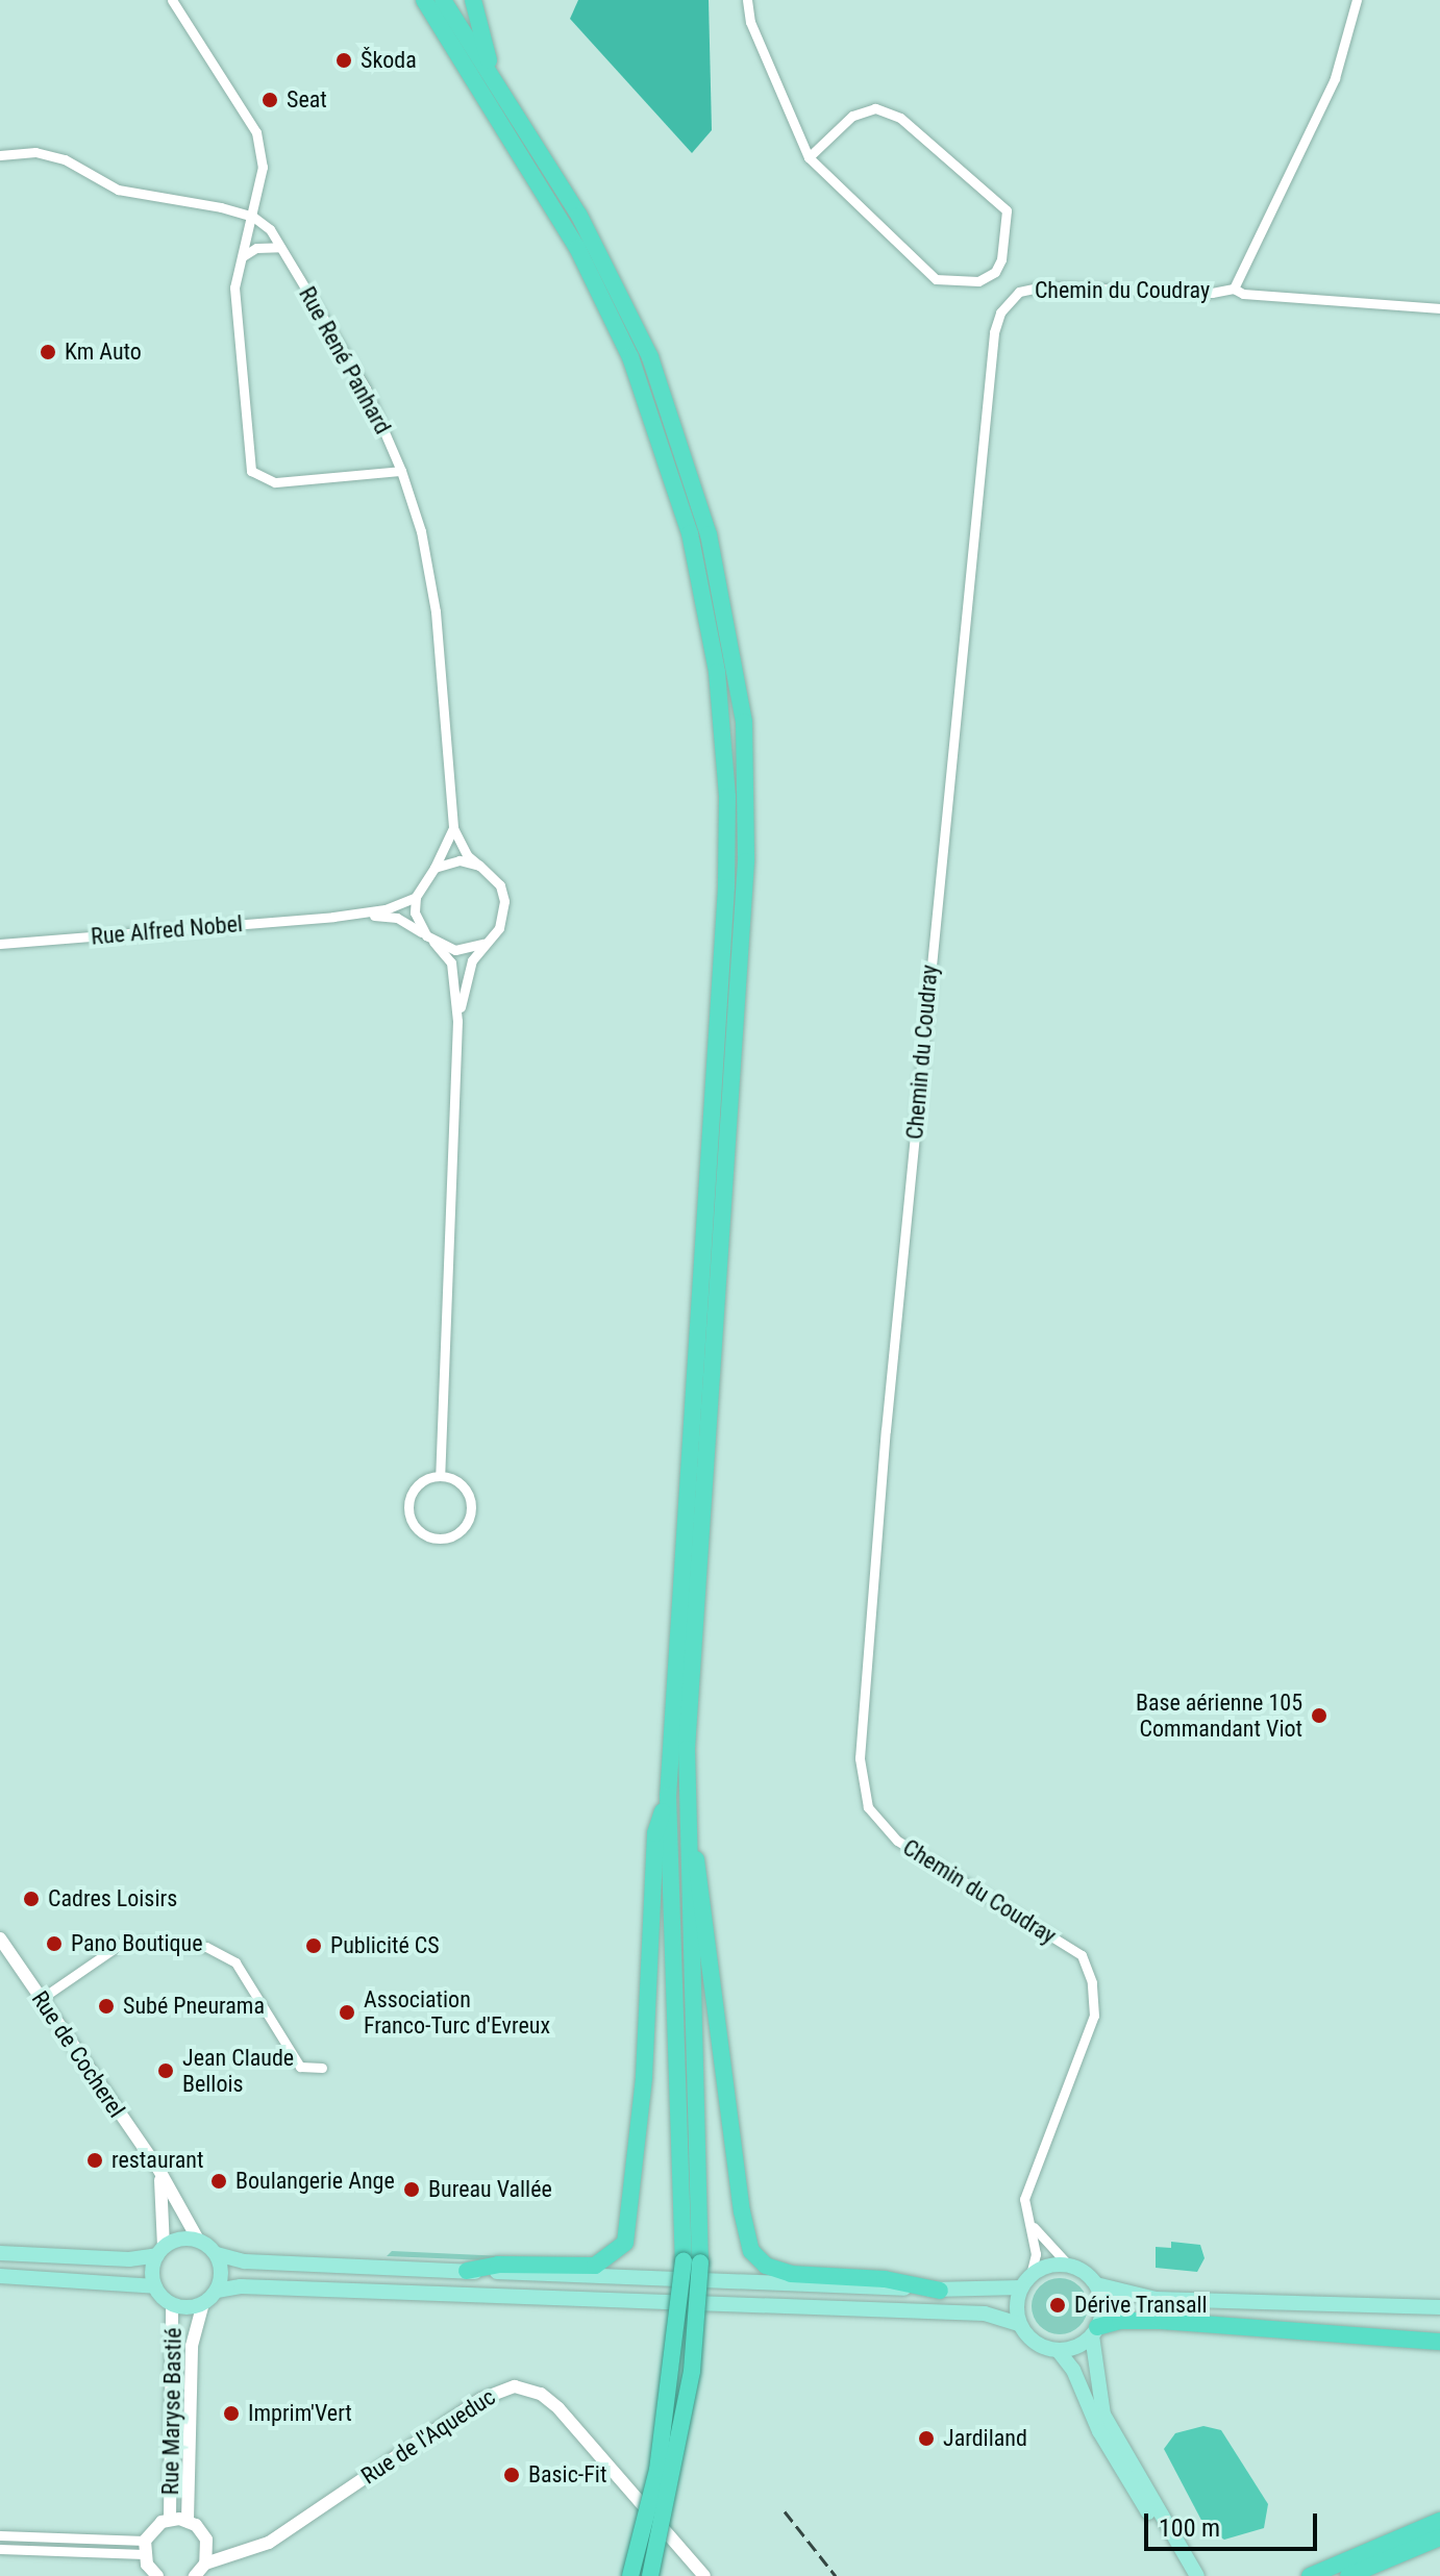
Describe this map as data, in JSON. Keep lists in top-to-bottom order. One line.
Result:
{"streets":{"street":["Chemin du Coudray","Rue René Panhard","Rue Alfred Nobel","Rue de Cocherel","Rue Maryse Bastié","Rue de l'Aqueduc"]},"crossings":[["Rue de Cocherel","Rue Maryse Bastié"]],"places":["Škoda","Seat","Km Auto","Base aérienne 105 Commandant Viot","Cadres Loisirs","Pano Boutique","Publicité CS","Subé Pneurama","Association Franco-Turc d'Evreux","Jean Claude Bellois","restaurant","Boulangerie Ange","Bureau Vallée","Dérive Transall","Imprim'Vert","Jardiland","Basic-Fit"],"scale_bar":"100 m"}
